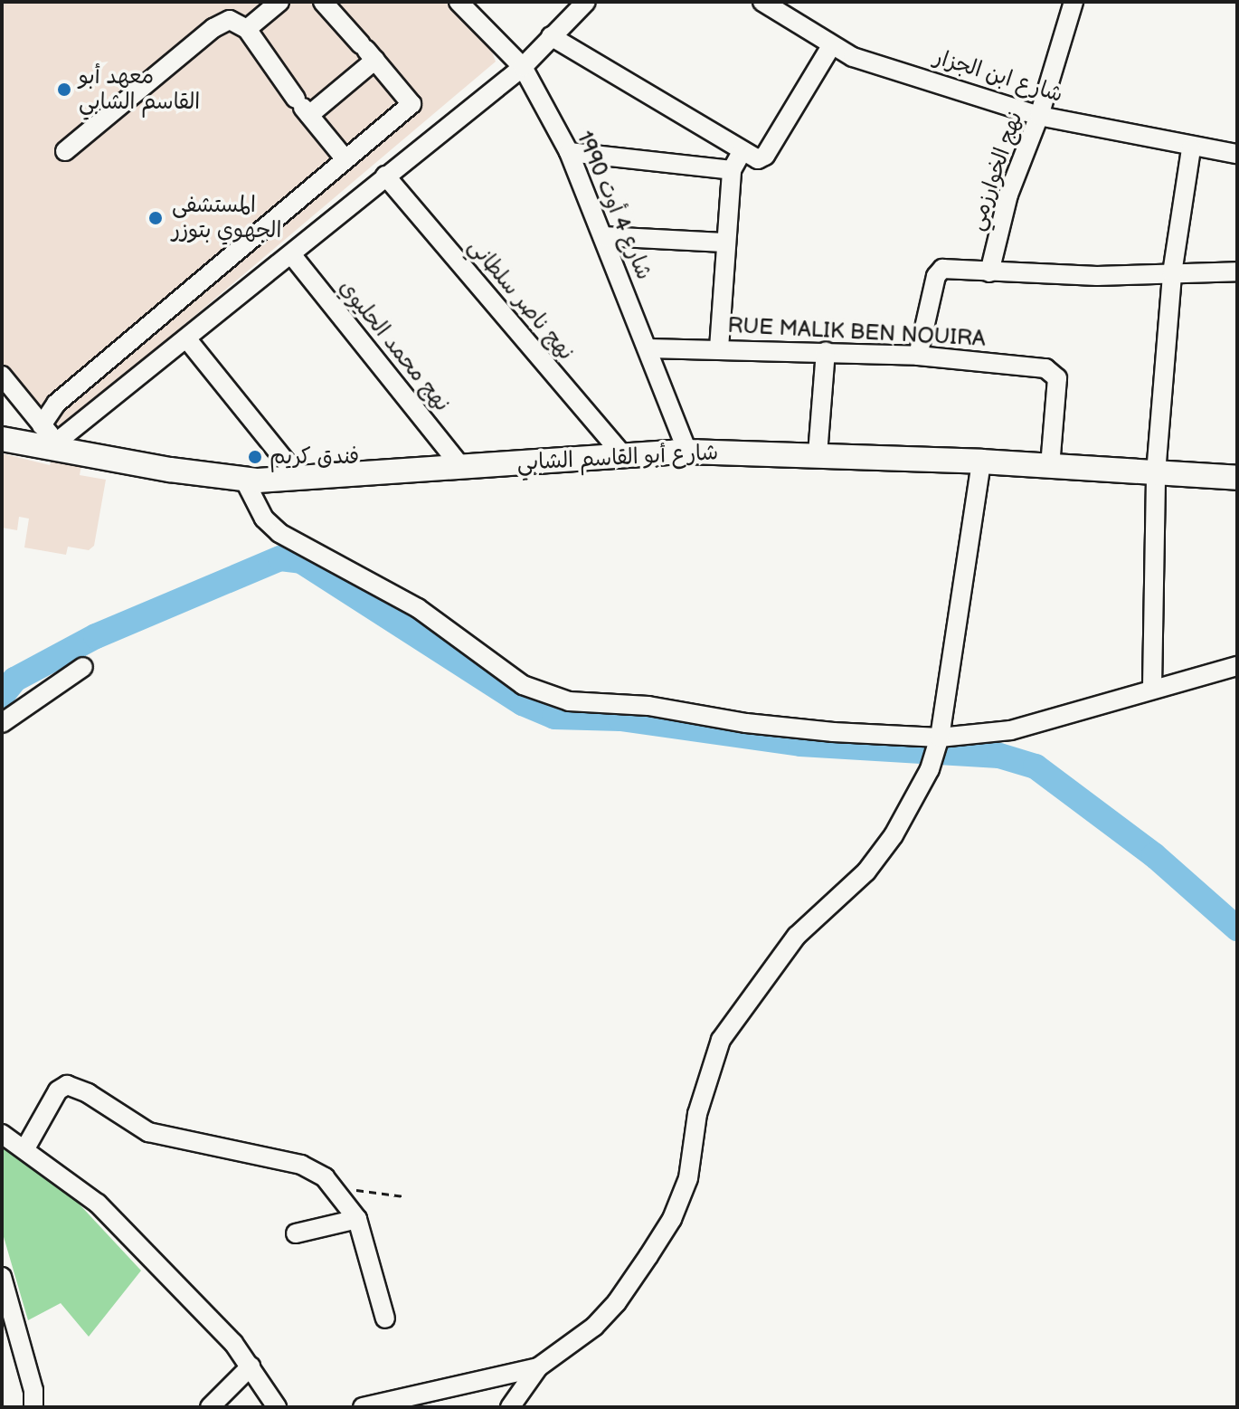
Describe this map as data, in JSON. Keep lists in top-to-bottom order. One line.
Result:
{"streets":{"main road":["شارع أبو القاسم الشابي"],"street":["شارع ابن الجزار","نهج الخوارزمي","شارع 4 أوت 1990","نهج ناصر سلطاني","RUE MALIK BEN NOUIRA","نهج محمد الحليوي"]},"crossings":[["شارع ابن الجزار","نهج الخوارزمي"],["شارع 4 أوت 1990","RUE MALIK BEN NOUIRA"],["شارع 4 أوت 1990","شارع أبو القاسم الشابي"],["نهج ناصر سلطاني","شارع أبو القاسم الشابي"],["RUE MALIK BEN NOUIRA","شارع أبو القاسم الشابي"],["نهج محمد الحليوي","شارع أبو القاسم الشابي"]],"places":["معهد أبو القاسم الشابي","المستشفى الجهوي بتوزر","فندق كريم"]}
